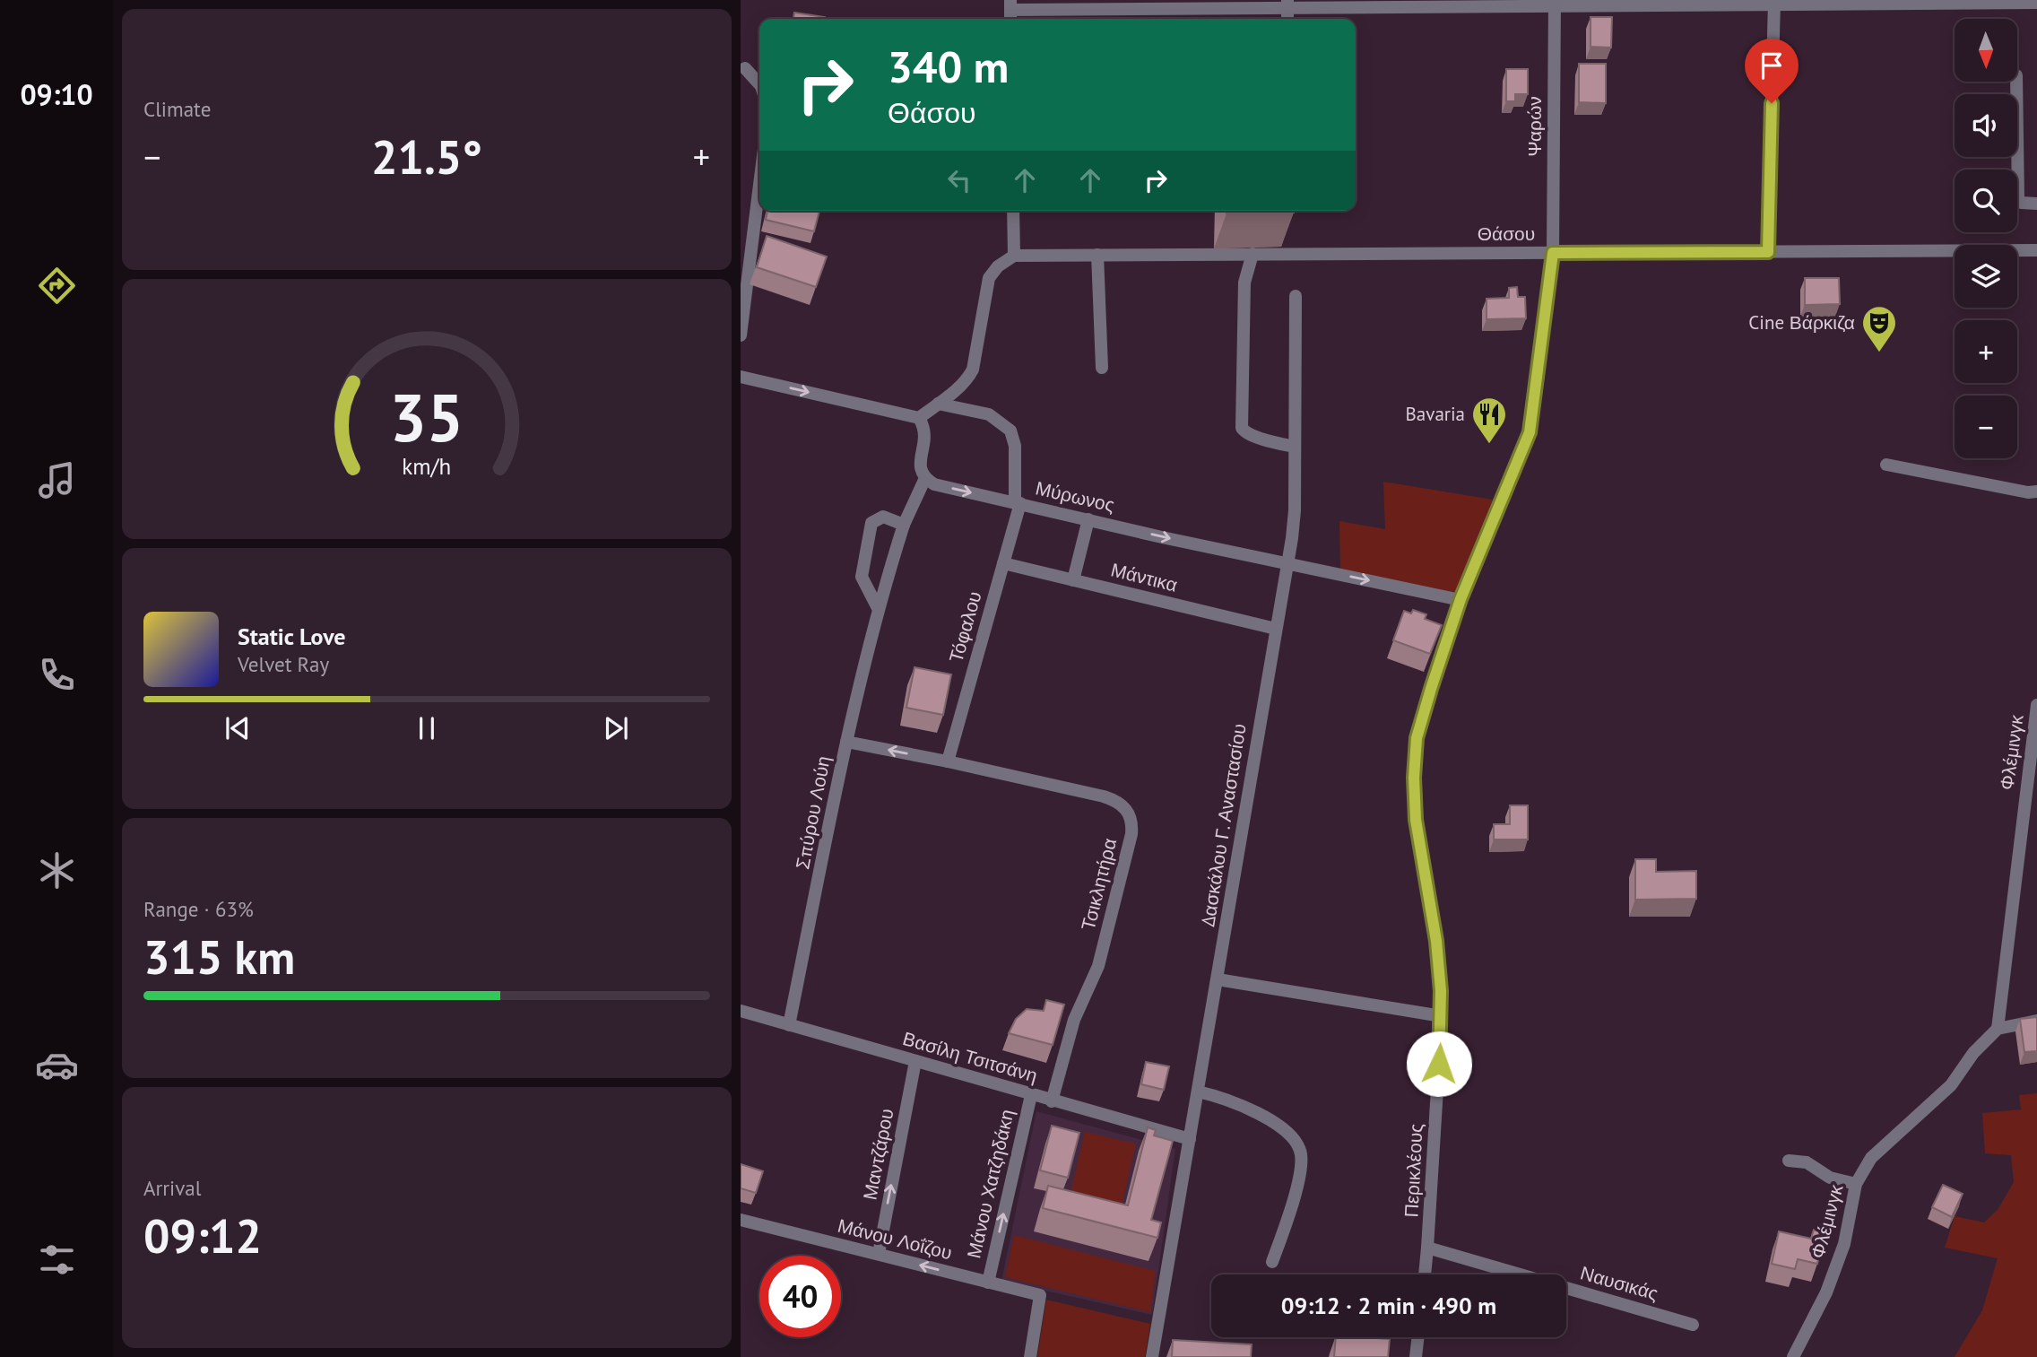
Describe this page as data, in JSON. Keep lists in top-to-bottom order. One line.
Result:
{"streets":{"street":["Ψαρών","Θάσου","Μύρωνος","Μάντικα","Τόφαλου","Φλέμινγκ","Σπύρου Λούη","Δασκάλου Γ. Αναστασίου","Τσικλητήρα","Βασίλη Τσιτσάνη","Μαντζάρου","Περικλέους","Μάνου Χατζηδάκη","Μάνου Λοΐζου","Ναυσικάς"]},"crossings":[["Ψαρών","Θάσου"],["Ψαρών","Περικλέους"],["Θάσου","Περικλέους"],["Μύρωνος","Τόφαλου"],["Μύρωνος","Σπύρου Λούη"],["Μύρωνος","Δασκάλου Γ. Αναστασίου"],["Μύρωνος","Περικλέους"],["Μάντικα","Τόφαλου"],["Μάντικα","Δασκάλου Γ. Αναστασίου"],["Τόφαλου","Τσικλητήρα"],["Σπύρου Λούη","Τσικλητήρα"],["Σπύρου Λούη","Βασίλη Τσιτσάνη"],["Δασκάλου Γ. Αναστασίου","Βασίλη Τσιτσάνη"],["Τσικλητήρα","Βασίλη Τσιτσάνη"],["Βασίλη Τσιτσάνη","Μαντζάρου"],["Βασίλη Τσιτσάνη","Μάνου Χατζηδάκη"],["Μαντζάρου","Μάνου Λοΐζου"],["Περικλέους","Ναυσικάς"],["Μάνου Χατζηδάκη","Μάνου Λοΐζου"]],"one_way":["Μύρωνος","Μαντζάρου","Μάνου Χατζηδάκη"],"places":{"theatre":["Cine Βάρκιζα"],"restaurant":["Bavaria"]},"north":"bottom","page":{"tabs":"09:10","tile":["Climate",["Range · 63%","315 km"],["Arrival","09:12"]],"map_buttons":["+","−"],"turn":["340 m","Θάσου"],"heat":["−","21.5°","+"],"song":["Static Love","Velvet Ray"],"limit":"40","trip":"09:12 · 2 min · 490 m","gauge":["35","km/h"]}}
